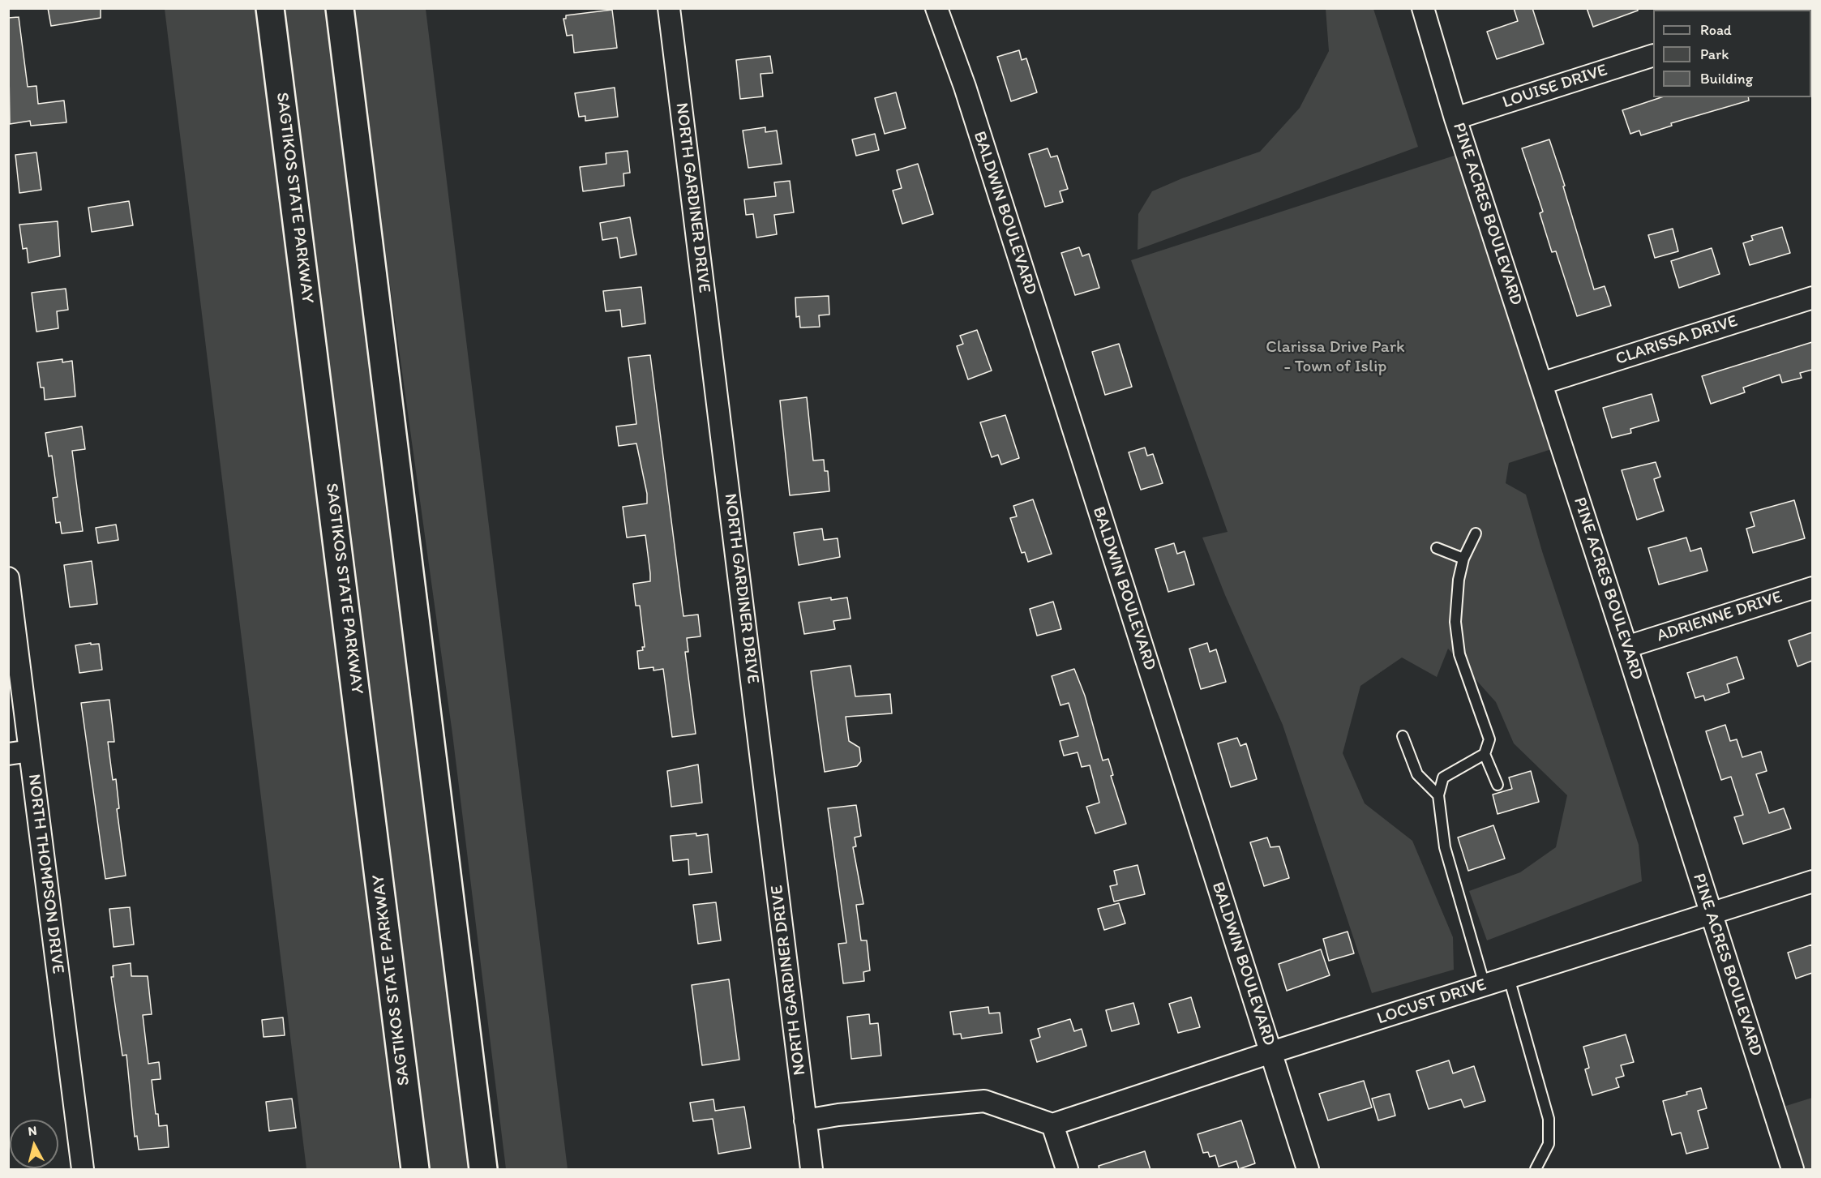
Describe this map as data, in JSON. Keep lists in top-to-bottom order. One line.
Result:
{"streets":{"highway":["SAGTIKOS STATE PARKWAY"],"street":["LOUISE DRIVE","NORTH GARDINER DRIVE","BALDWIN BOULEVARD","PINE ACRES BOULEVARD","CLARISSA DRIVE","ADRIENNE DRIVE","NORTH THOMPSON DRIVE","LOCUST DRIVE"]},"crossings":[["LOUISE DRIVE","PINE ACRES BOULEVARD"],["BALDWIN BOULEVARD","LOCUST DRIVE"],["PINE ACRES BOULEVARD","CLARISSA DRIVE"],["PINE ACRES BOULEVARD","ADRIENNE DRIVE"],["PINE ACRES BOULEVARD","LOCUST DRIVE"]],"parks":["Clarissa Drive Park - Town of Islip"],"legend":["Road","Park","Building"],"north":"top"}
